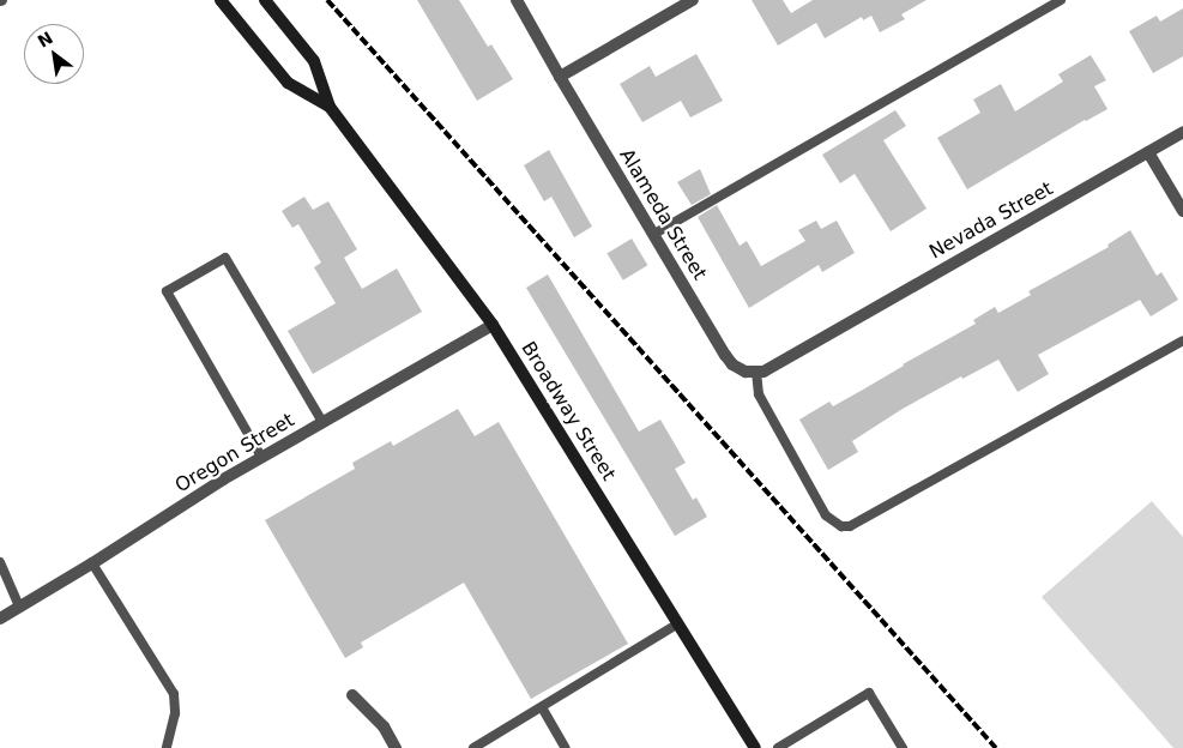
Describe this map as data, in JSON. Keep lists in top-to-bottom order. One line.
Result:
{"streets":{"main road":["Broadway Street"],"street":["Alameda Street","Nevada Street","Oregon Street"]},"crossings":[["Alameda Street","Nevada Street"],["Broadway Street","Oregon Street"]],"north":"top left"}
